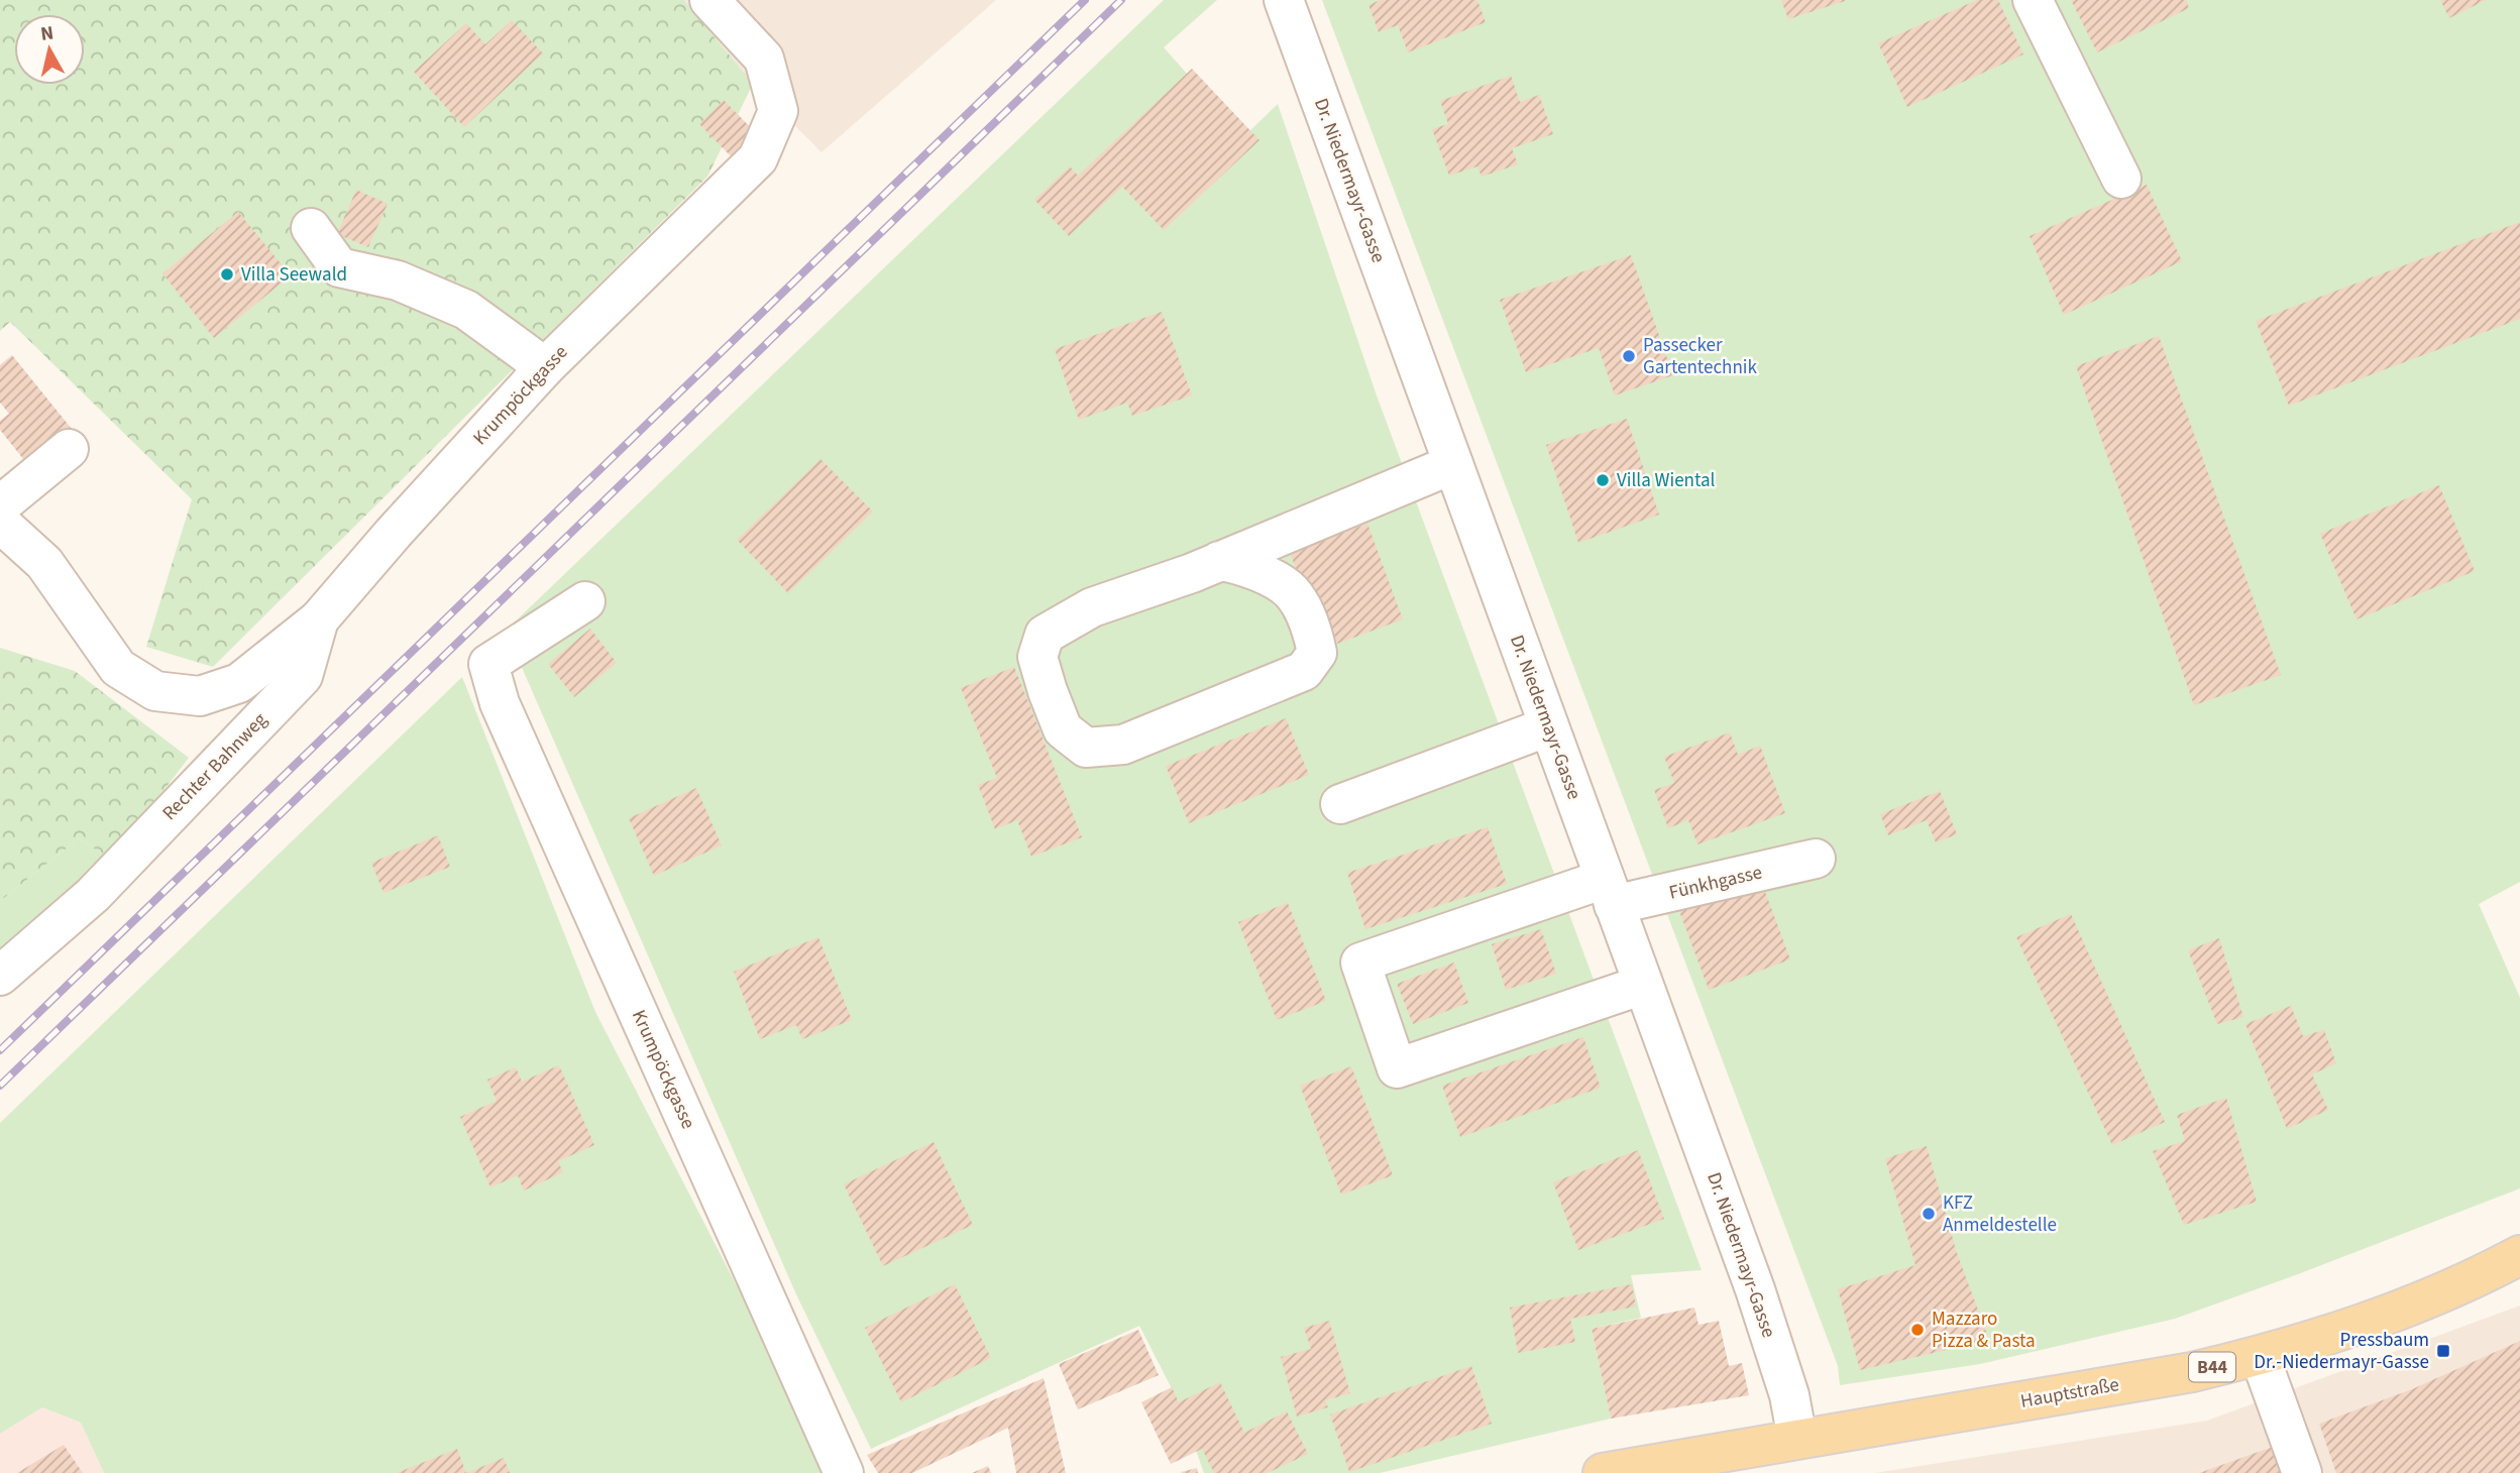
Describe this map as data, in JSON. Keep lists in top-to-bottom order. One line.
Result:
{"streets":{"main road":["B44","Hauptstraße"],"street":["Dr. Niedermayr-Gasse","Krumpöckgasse","Rechter Bahnweg","Fünkhgasse"]},"crossings":[["Dr. Niedermayr-Gasse","Fünkhgasse"],["Dr. Niedermayr-Gasse","Hauptstraße"],["Krumpöckgasse","Rechter Bahnweg"]],"places":{"other":["Villa Seewald","Passecker Gartentechnik","Villa Wiental","KFZ Anmeldestelle","Mazzaro Pizza & Pasta"],"transit":["Pressbaum Dr.-Niedermayr-Gasse"]},"north":"top"}
